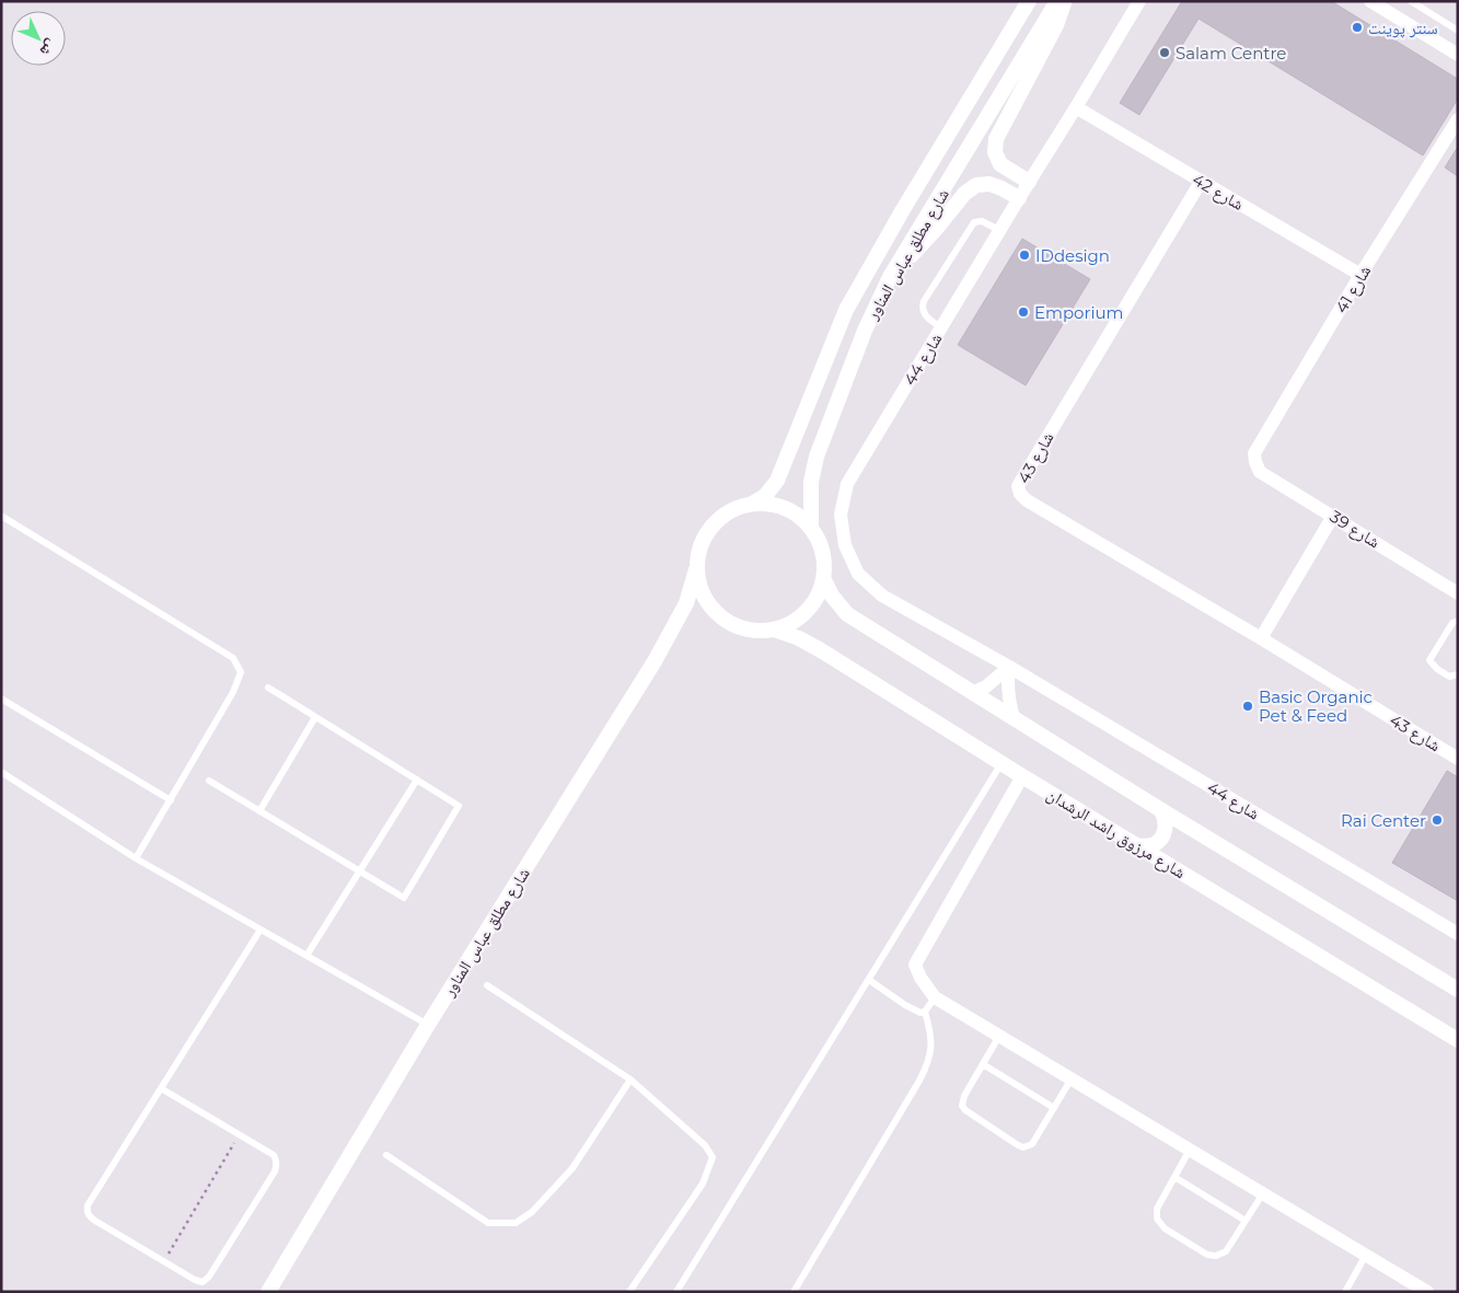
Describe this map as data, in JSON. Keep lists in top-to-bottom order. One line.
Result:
{"streets":{"street":["شارع 42","شارع مطلق عباس المناور","شارع 41","شارع 44","شارع 43","شارع 39","شارع مرزوق راشد الرشدان"]},"crossings":[["شارع 42","شارع 41"],["شارع 42","شارع 44"],["شارع 42","شارع 43"],["شارع مطلق عباس المناور","شارع مرزوق راشد الرشدان"],["شارع 41","شارع 39"]],"places":["سنتر پوينت","Salam Centre","IDdesign","Emporium","Basic Organic Pet & Feed","Rai Center"],"north":"bottom right"}
